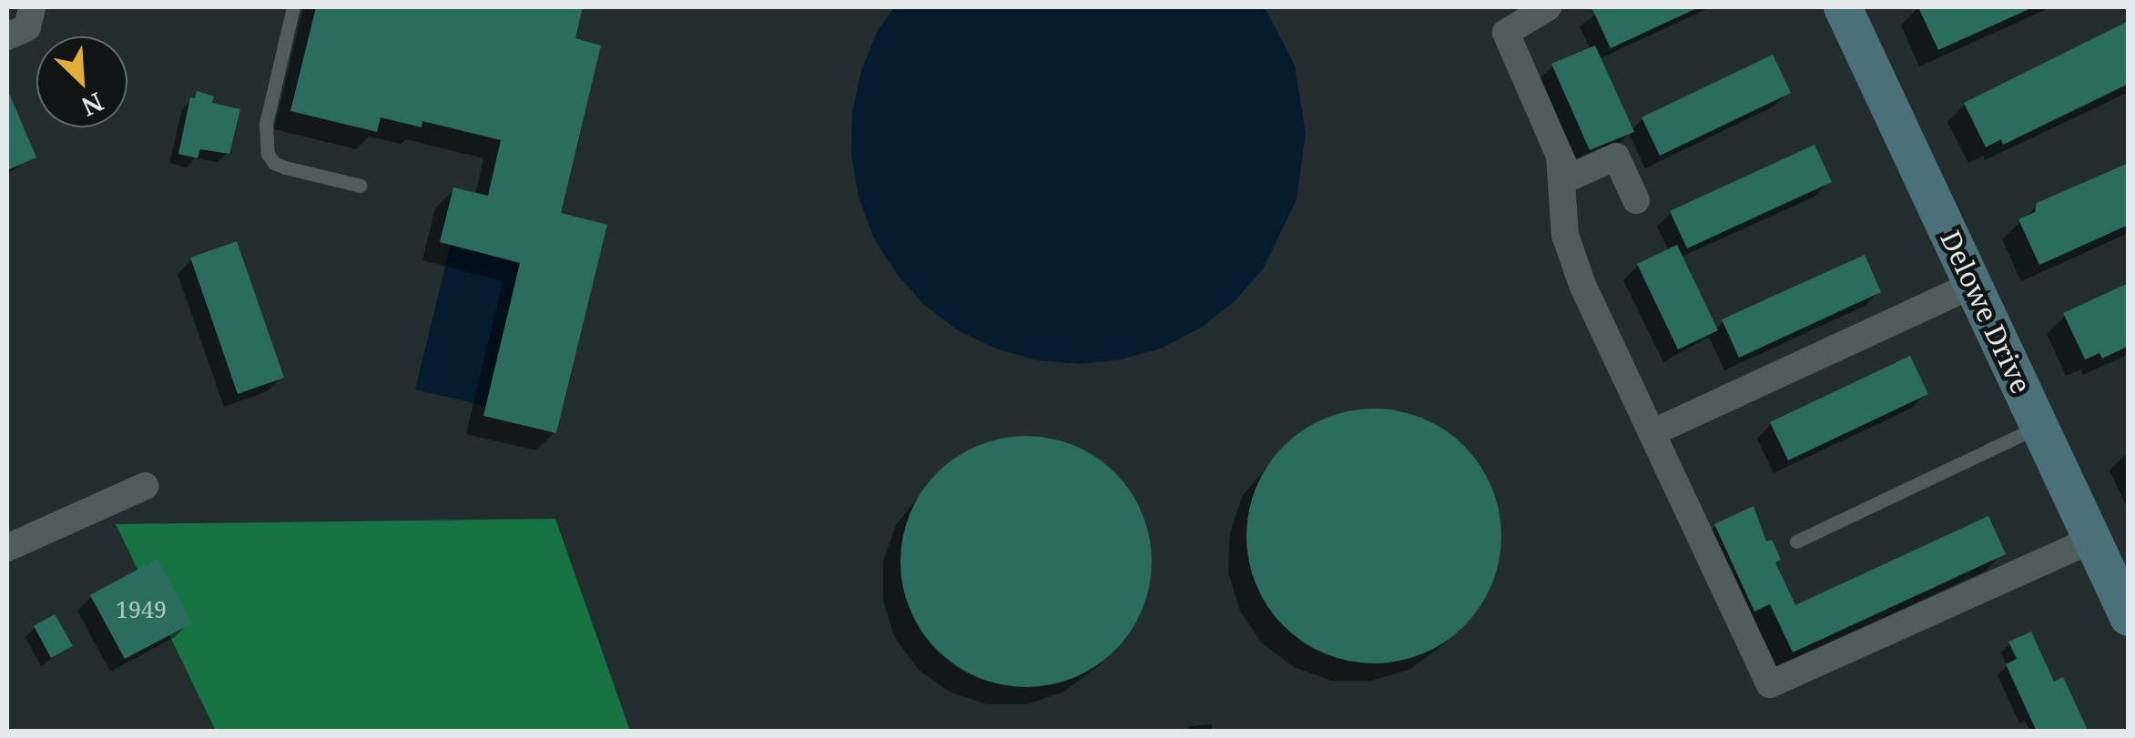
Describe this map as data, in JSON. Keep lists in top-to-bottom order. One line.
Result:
{"streets":{"street":["Delowe Drive"]},"house_numbers":["1949"],"north":"bottom right"}
